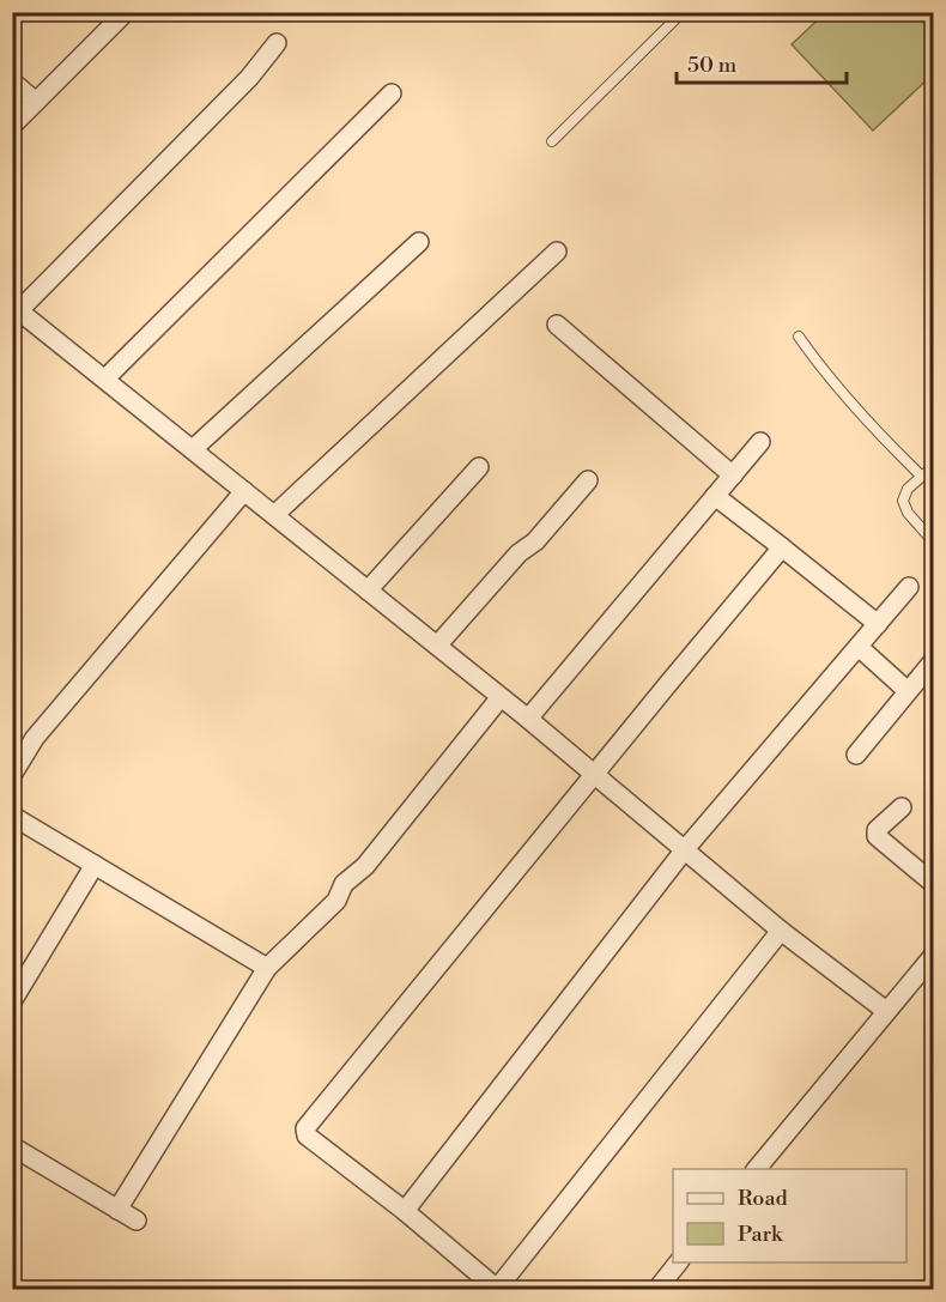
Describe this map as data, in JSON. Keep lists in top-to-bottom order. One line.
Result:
{"legend":["Road","Park"],"scale_bar":"50 m"}
